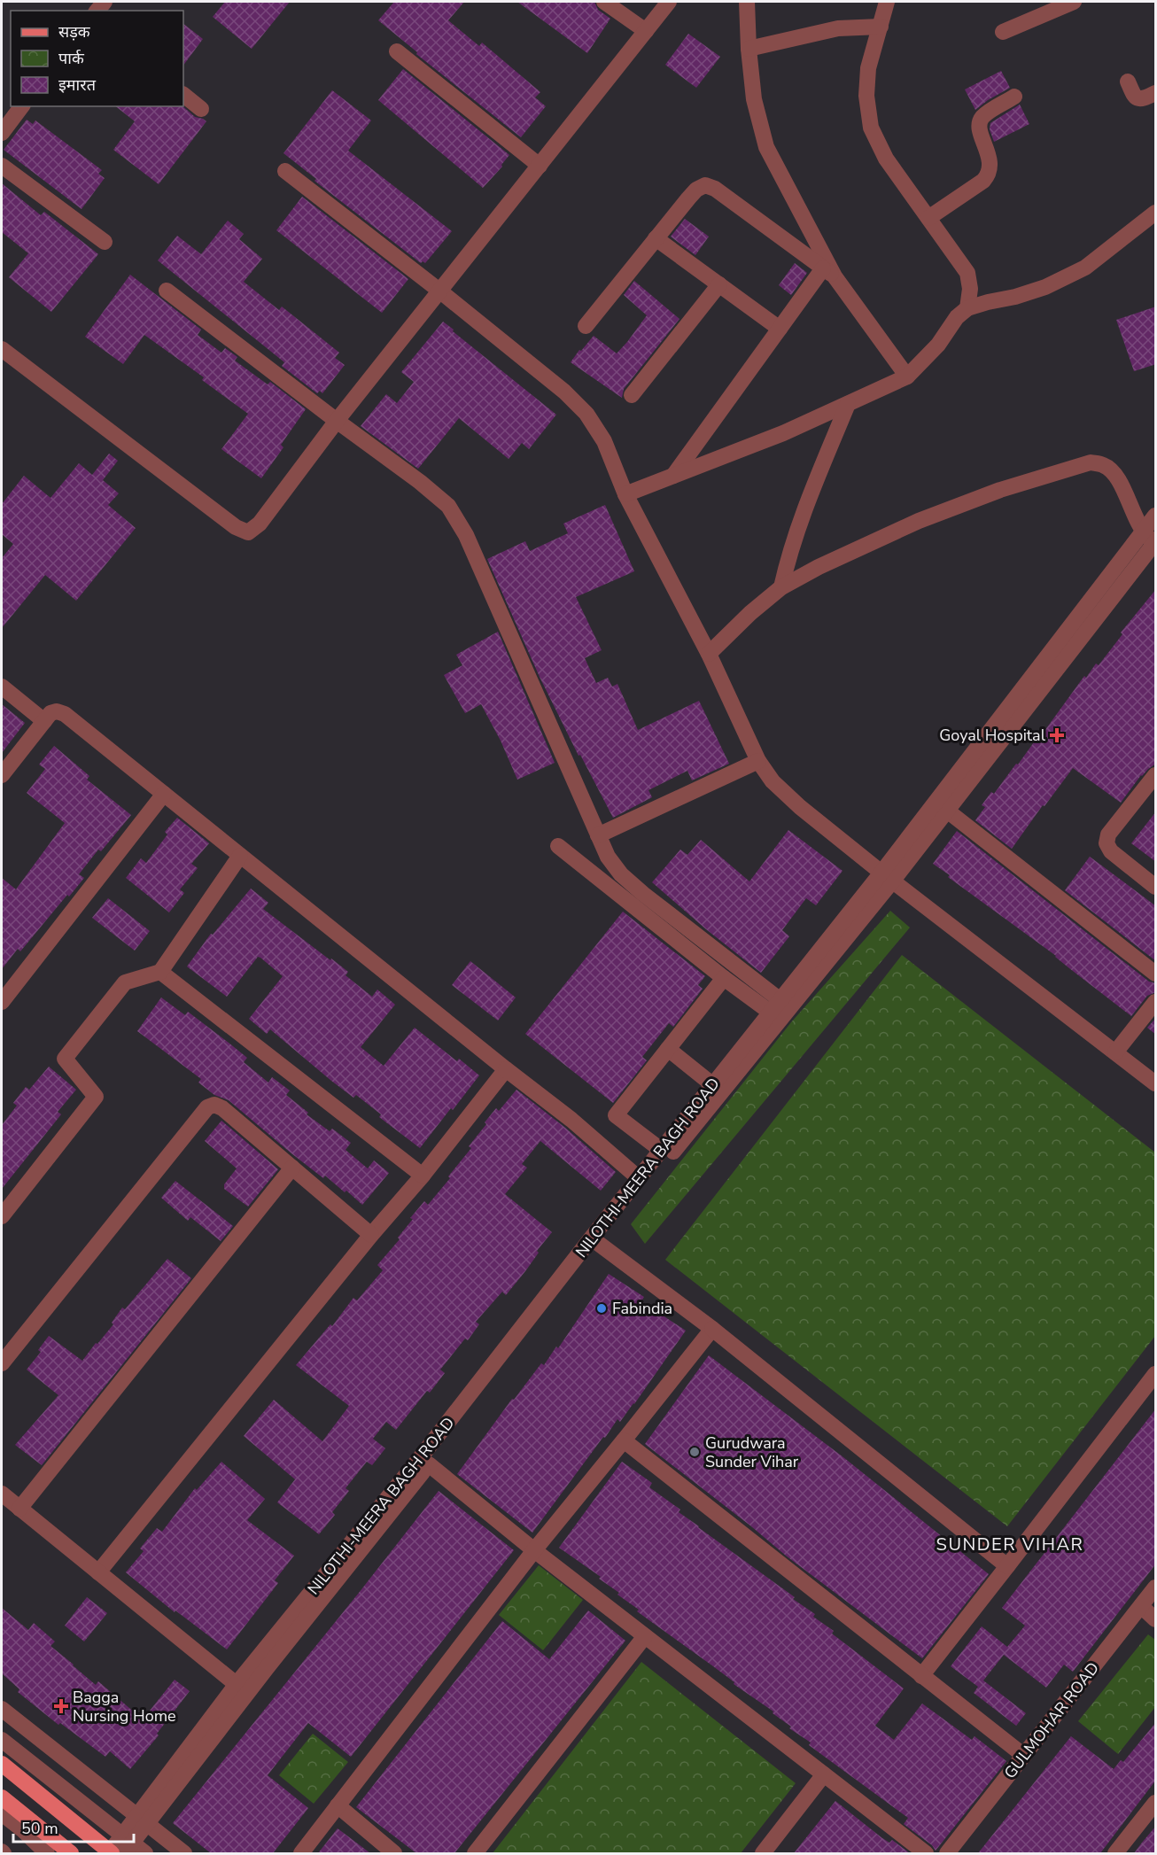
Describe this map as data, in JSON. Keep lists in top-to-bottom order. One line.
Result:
{"streets":{"street":["NILOTHI-MEERA BAGH ROAD","GULMOHAR ROAD"]},"districts":["SUNDER VIHAR"],"places":{"health":["Goyal Hospital","Bagga Nursing Home"],"other":["Fabindia","Gurudwara Sunder Vihar"]},"legend":["सड़क","पार्क","इमारत"],"scale_bar":"50 m"}
